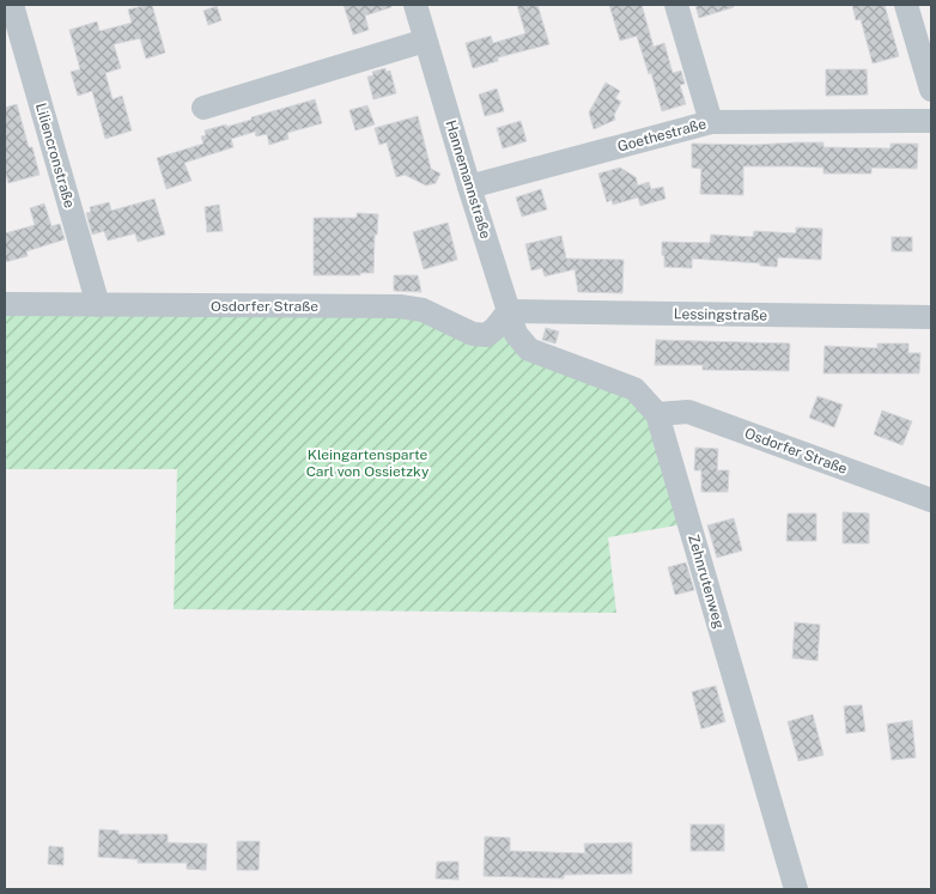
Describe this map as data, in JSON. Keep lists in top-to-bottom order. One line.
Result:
{"streets":{"street":["Goethestraße","Liliencronstraße","Hannemannstraße","Osdorfer Straße","Lessingstraße","Zehnrutenweg"]},"crossings":[["Goethestraße","Hannemannstraße"],["Liliencronstraße","Osdorfer Straße"],["Hannemannstraße","Osdorfer Straße"],["Hannemannstraße","Lessingstraße"],["Hannemannstraße","Zehnrutenweg"],["Osdorfer Straße","Lessingstraße"],["Osdorfer Straße","Zehnrutenweg"]],"parks":["Kleingartensparte Carl von Ossietzky"]}
